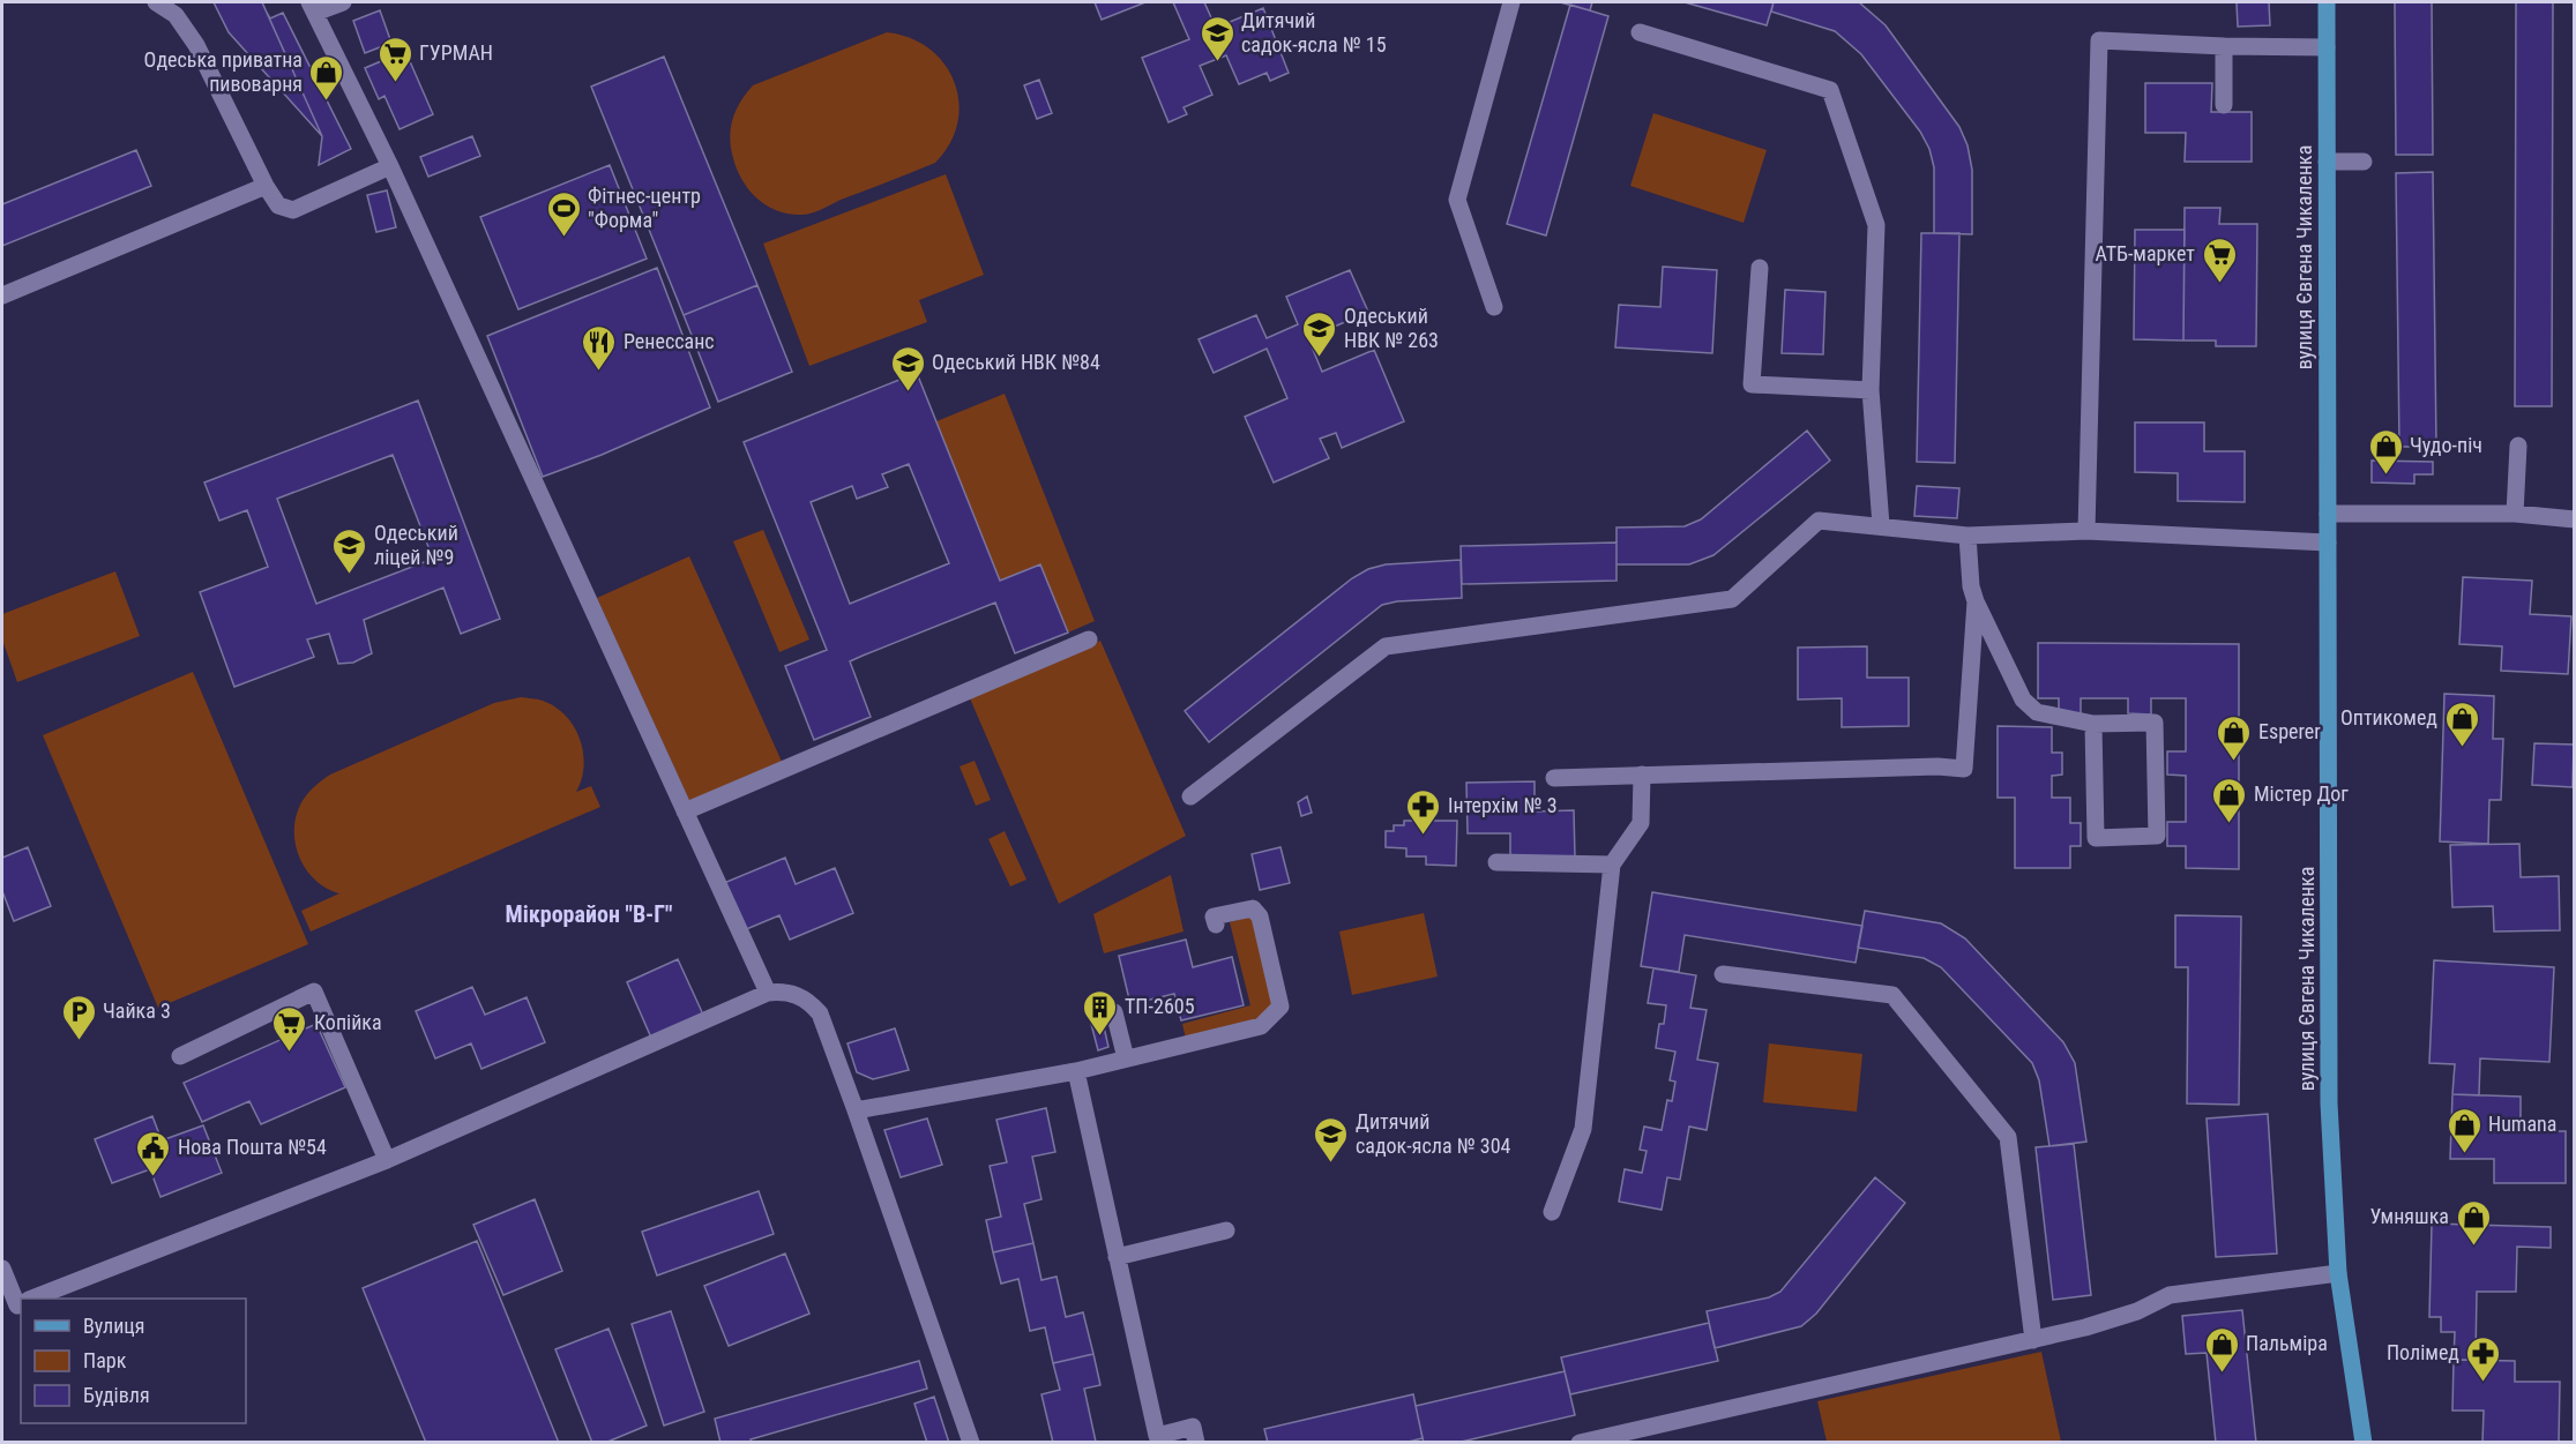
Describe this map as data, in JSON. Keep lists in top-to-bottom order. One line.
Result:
{"streets":{"main road":["вулиця Євгена Чикаленка"]},"districts":["Мікрорайон \"В-Г\""],"places":{"school or university":["Дитячий садок-ясла № 15","Одеський НВК № 263","Одеський НВК №84","Одеський ліцей №9","Дитячий садок-ясла № 304"],"supermarket":["ГУРМАН","АТБ-маркет","Копійка"],"shop":["Одеська приватна пивоварня","Чудо-піч","Оптикомед","Esperer","Містер Дог","Humana","Умняшка","Пальміра"],"sports":["Фітнес-центр \"Форма\""],"restaurant":["Ренессанс"],"pharmacy":["Інтерхім № 3","Полімед"],"building":["ТП-2605"],"parking":["Чайка 3"],"public building":["Нова Пошта №54"]},"legend":["Вулиця","Парк","Будівля"]}
